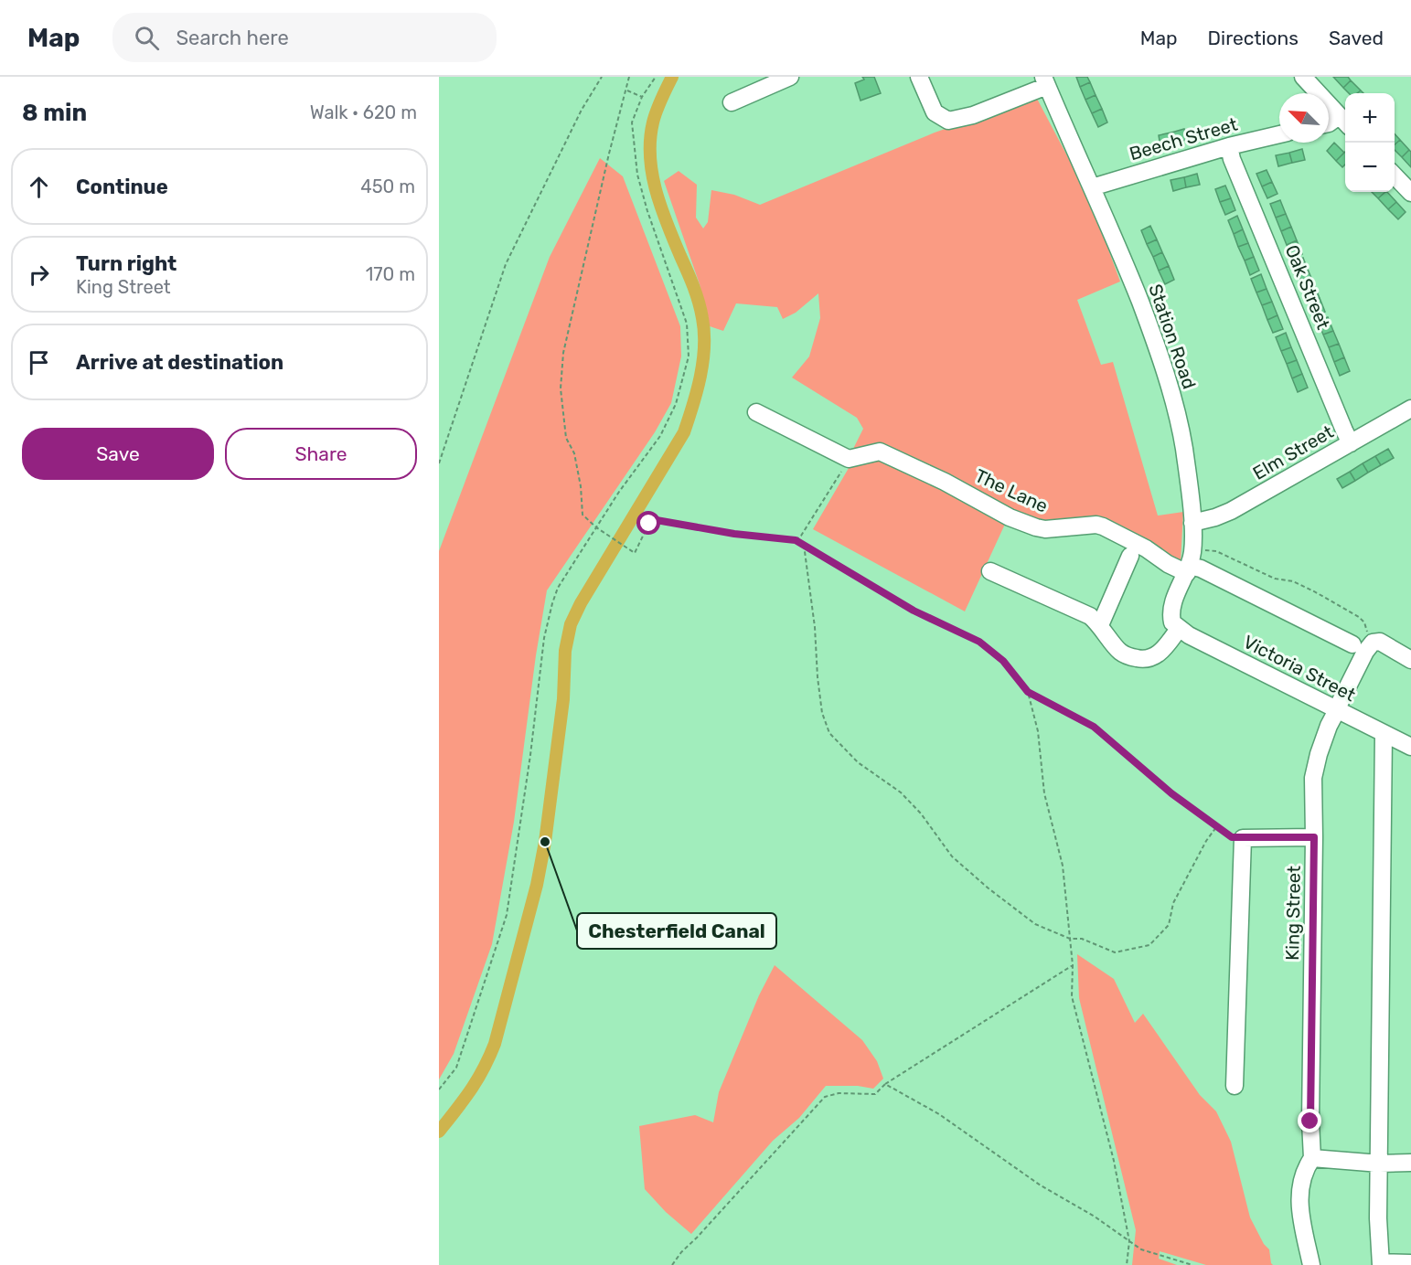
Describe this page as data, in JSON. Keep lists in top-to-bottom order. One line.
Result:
{"streets":{"street":["Beech Street","Oak Street","Station Road","Elm Street","The Lane","Victoria Street","King Street"]},"crossings":[["Beech Street","Oak Street"],["Beech Street","Station Road"],["Oak Street","Elm Street"],["Station Road","Elm Street"],["Station Road","The Lane"],["Station Road","Victoria Street"],["Victoria Street","King Street"]],"places":["Chesterfield Canal"],"north":"top left","page":{"header":"Map","search":"Search here","nav":["Map","Directions","Saved"],"heading":["8 min","Walk · 620 m"],"map_buttons":["+","−"],"list":[["Continue","450 m"],["Turn right","King Street","170 m"],"Arrive at destination"],"buttons":["Save","Share"]}}
